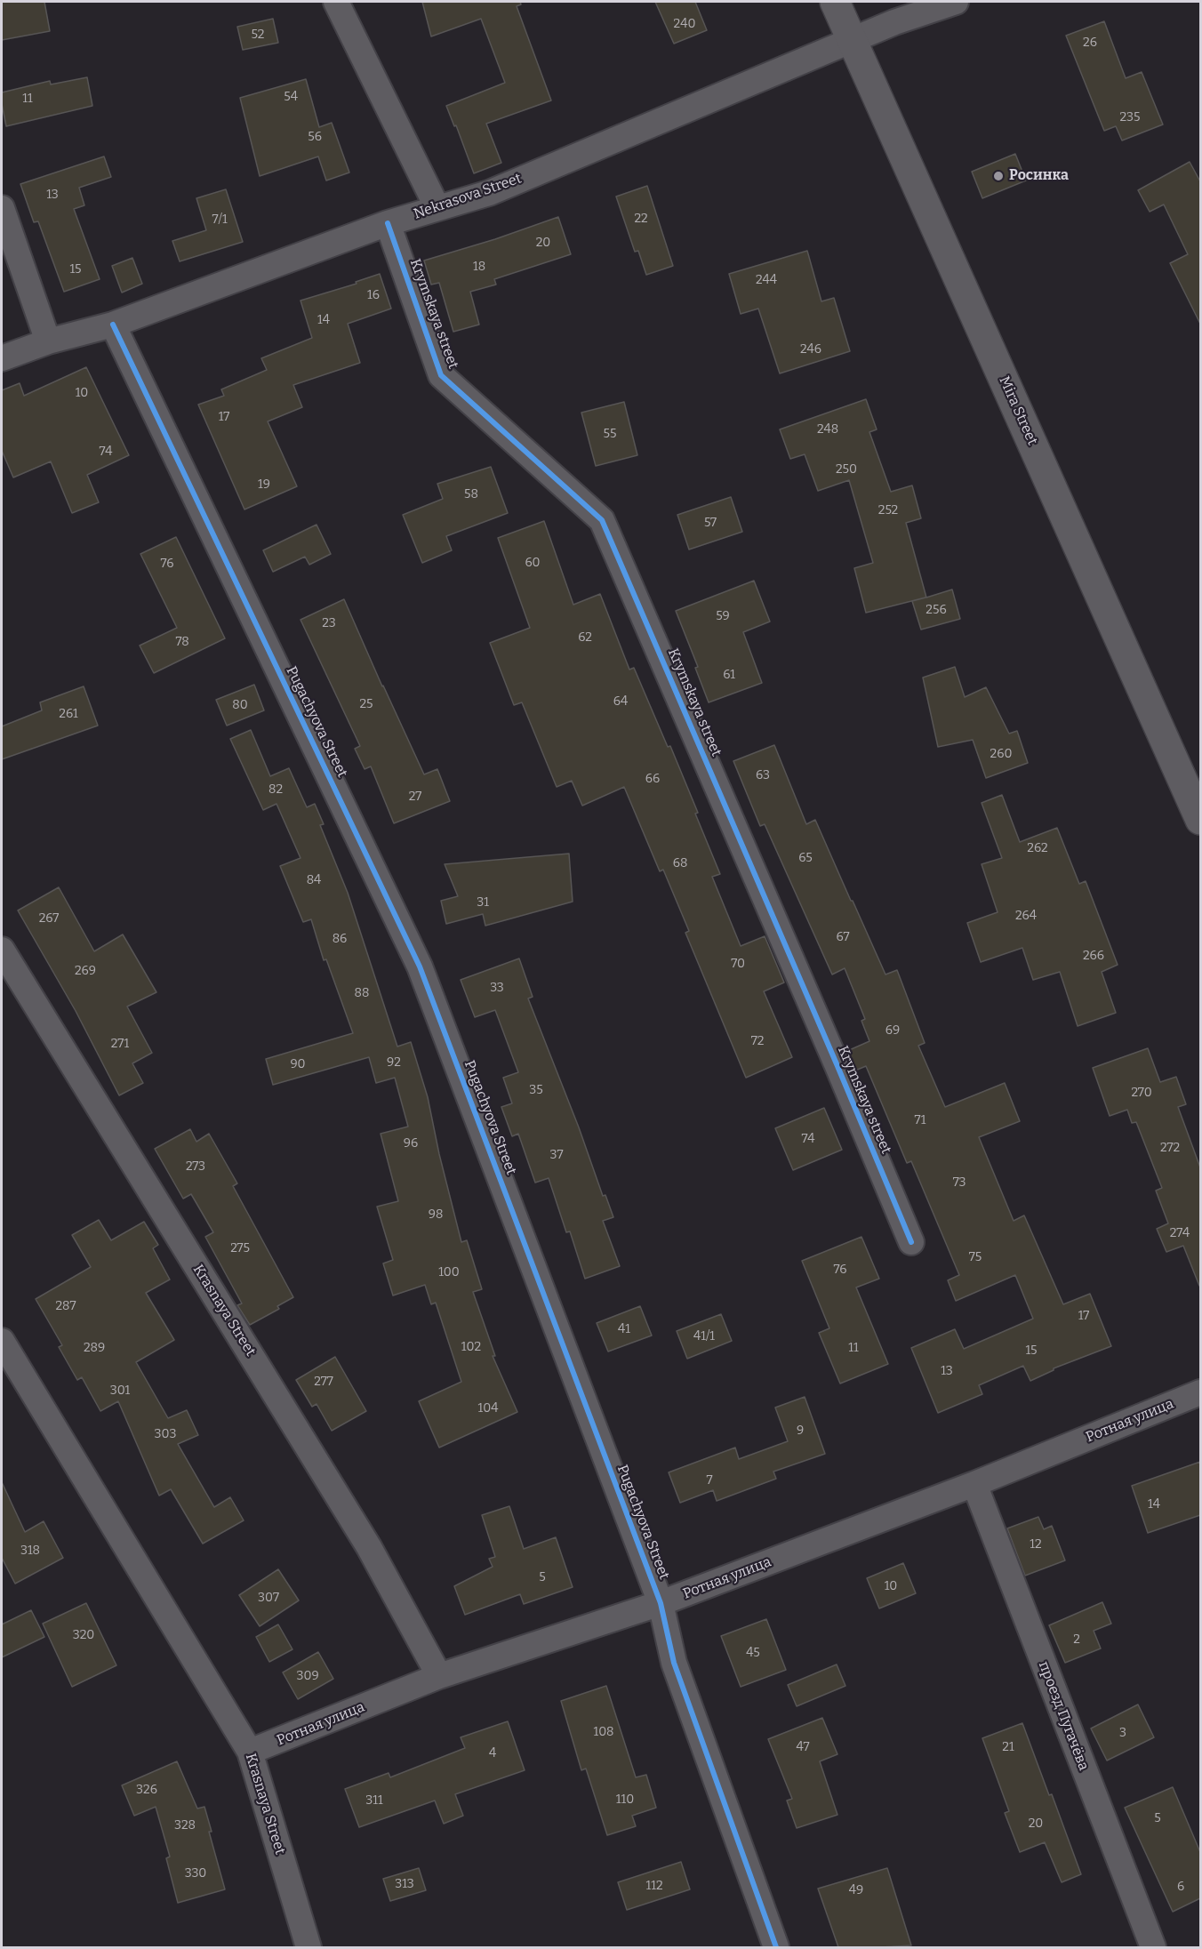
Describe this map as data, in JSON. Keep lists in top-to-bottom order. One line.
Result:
{"streets":{"street":["Nekrasova Street","Krymskaya street","Mira Street","Pugachyova Street","Krasnaya Street","Ротная улица","проезд Пугачёва"]},"crossings":[["Nekrasova Street","Krymskaya street"],["Nekrasova Street","Mira Street"],["Nekrasova Street","Pugachyova Street"],["Pugachyova Street","Ротная улица"],["Krasnaya Street","Ротная улица"],["Ротная улица","проезд Пугачёва"]],"places":["Росинка"],"house_numbers":["240","52","26","54","11","235","56","13","22","7/1","20","18","15","244","16","14","246","10","17","248","55","74","250","19","58","252","57","60","76","256","59","23","62","78","61","64","25","80","261","260","63","66","82","27","262","65","68","84","31","264","267","67","86","266","70","269","33","88","69","72","271","92","90","35","270","71","74","96","272","37","273","73","98","274","275","75","76","100","287","17","41","41/1","102","289","11","15","13","277","301","104","9","303","7","14","12","318","5","10","307","320","2","45","309","108","3","47","21","4","326","110","311","5","20","328","330","313","112","6","49"]}
